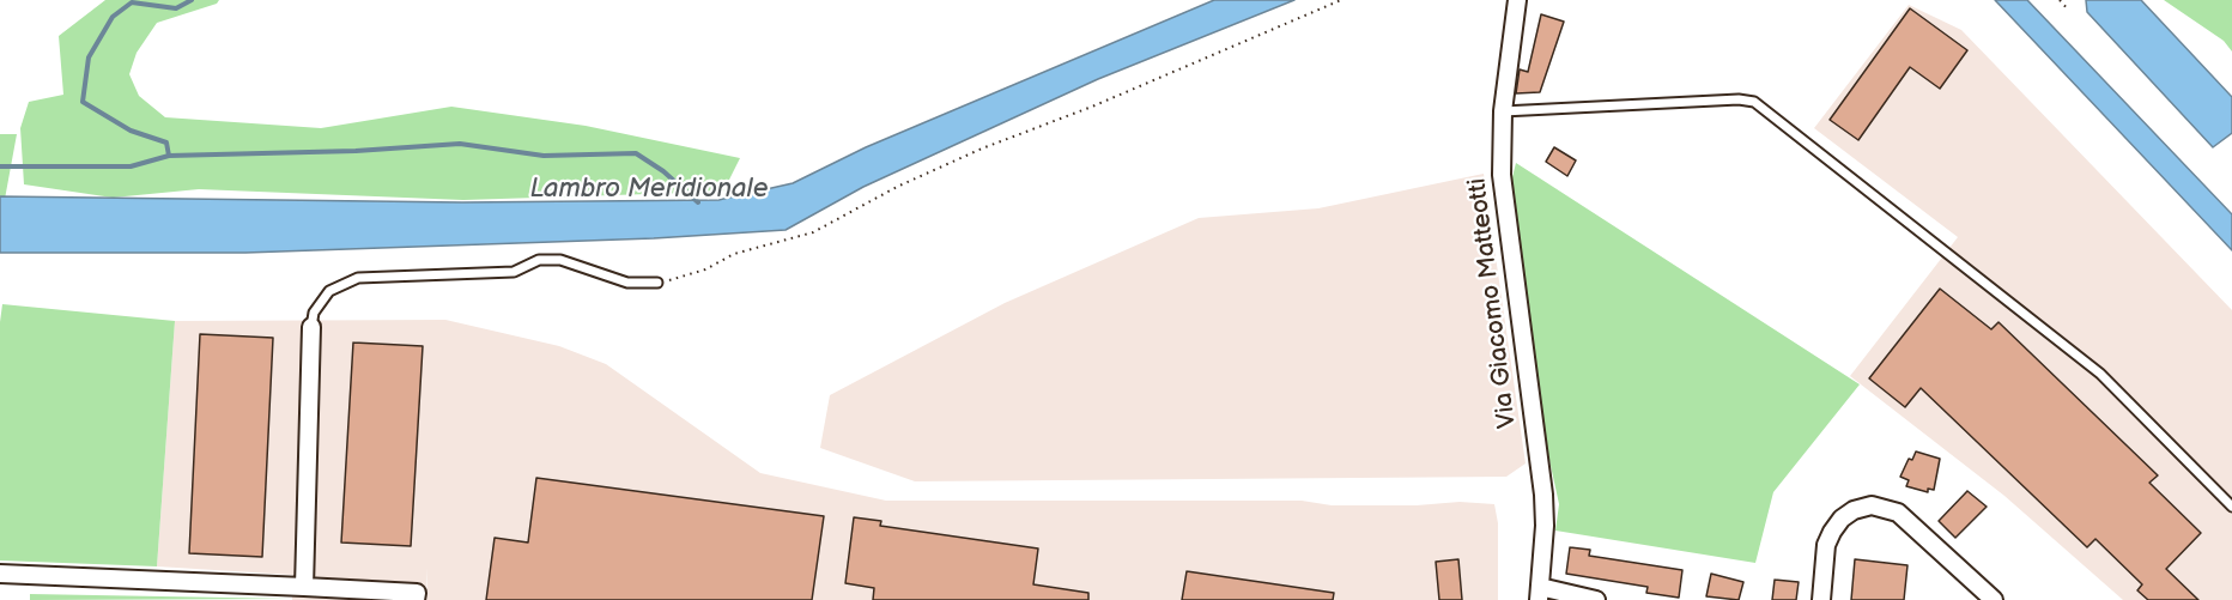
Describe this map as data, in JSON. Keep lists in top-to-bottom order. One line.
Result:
{"streets":{"street":["Via Giacomo Matteotti"]},"water":["Lambro Meridionale"]}
